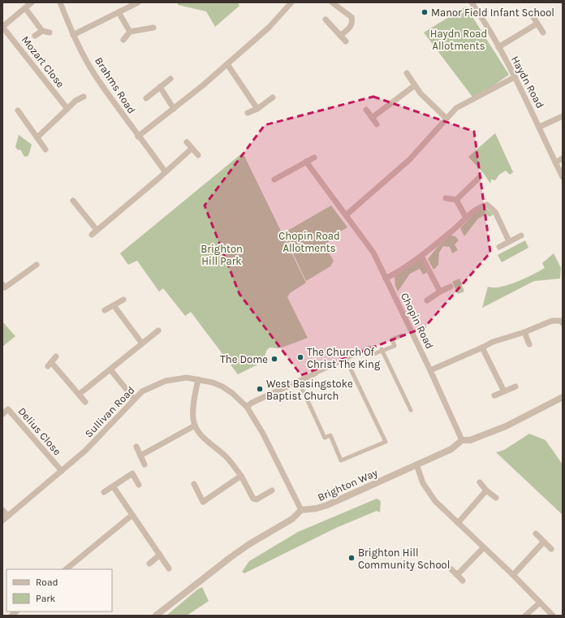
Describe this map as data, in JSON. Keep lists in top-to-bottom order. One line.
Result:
{"streets":{"street":["Mozart Close","Haydn Road","Brahms Road","Chopin Road","Sullivan Road","Delius Close","Brighton Way"]},"crossings":[["Chopin Road","Brighton Way"],["Sullivan Road","Delius Close"],["Sullivan Road","Brighton Way"]],"parks":["Haydn Road Allotments","Chopin Road Allotments","Brighton Hill Park"],"places":["Manor Field Infant School","The Church Of Christ The King","The Dome","West Basingstoke Baptist Church","Brighton Hill Community School"],"legend":["Road","Park"]}
